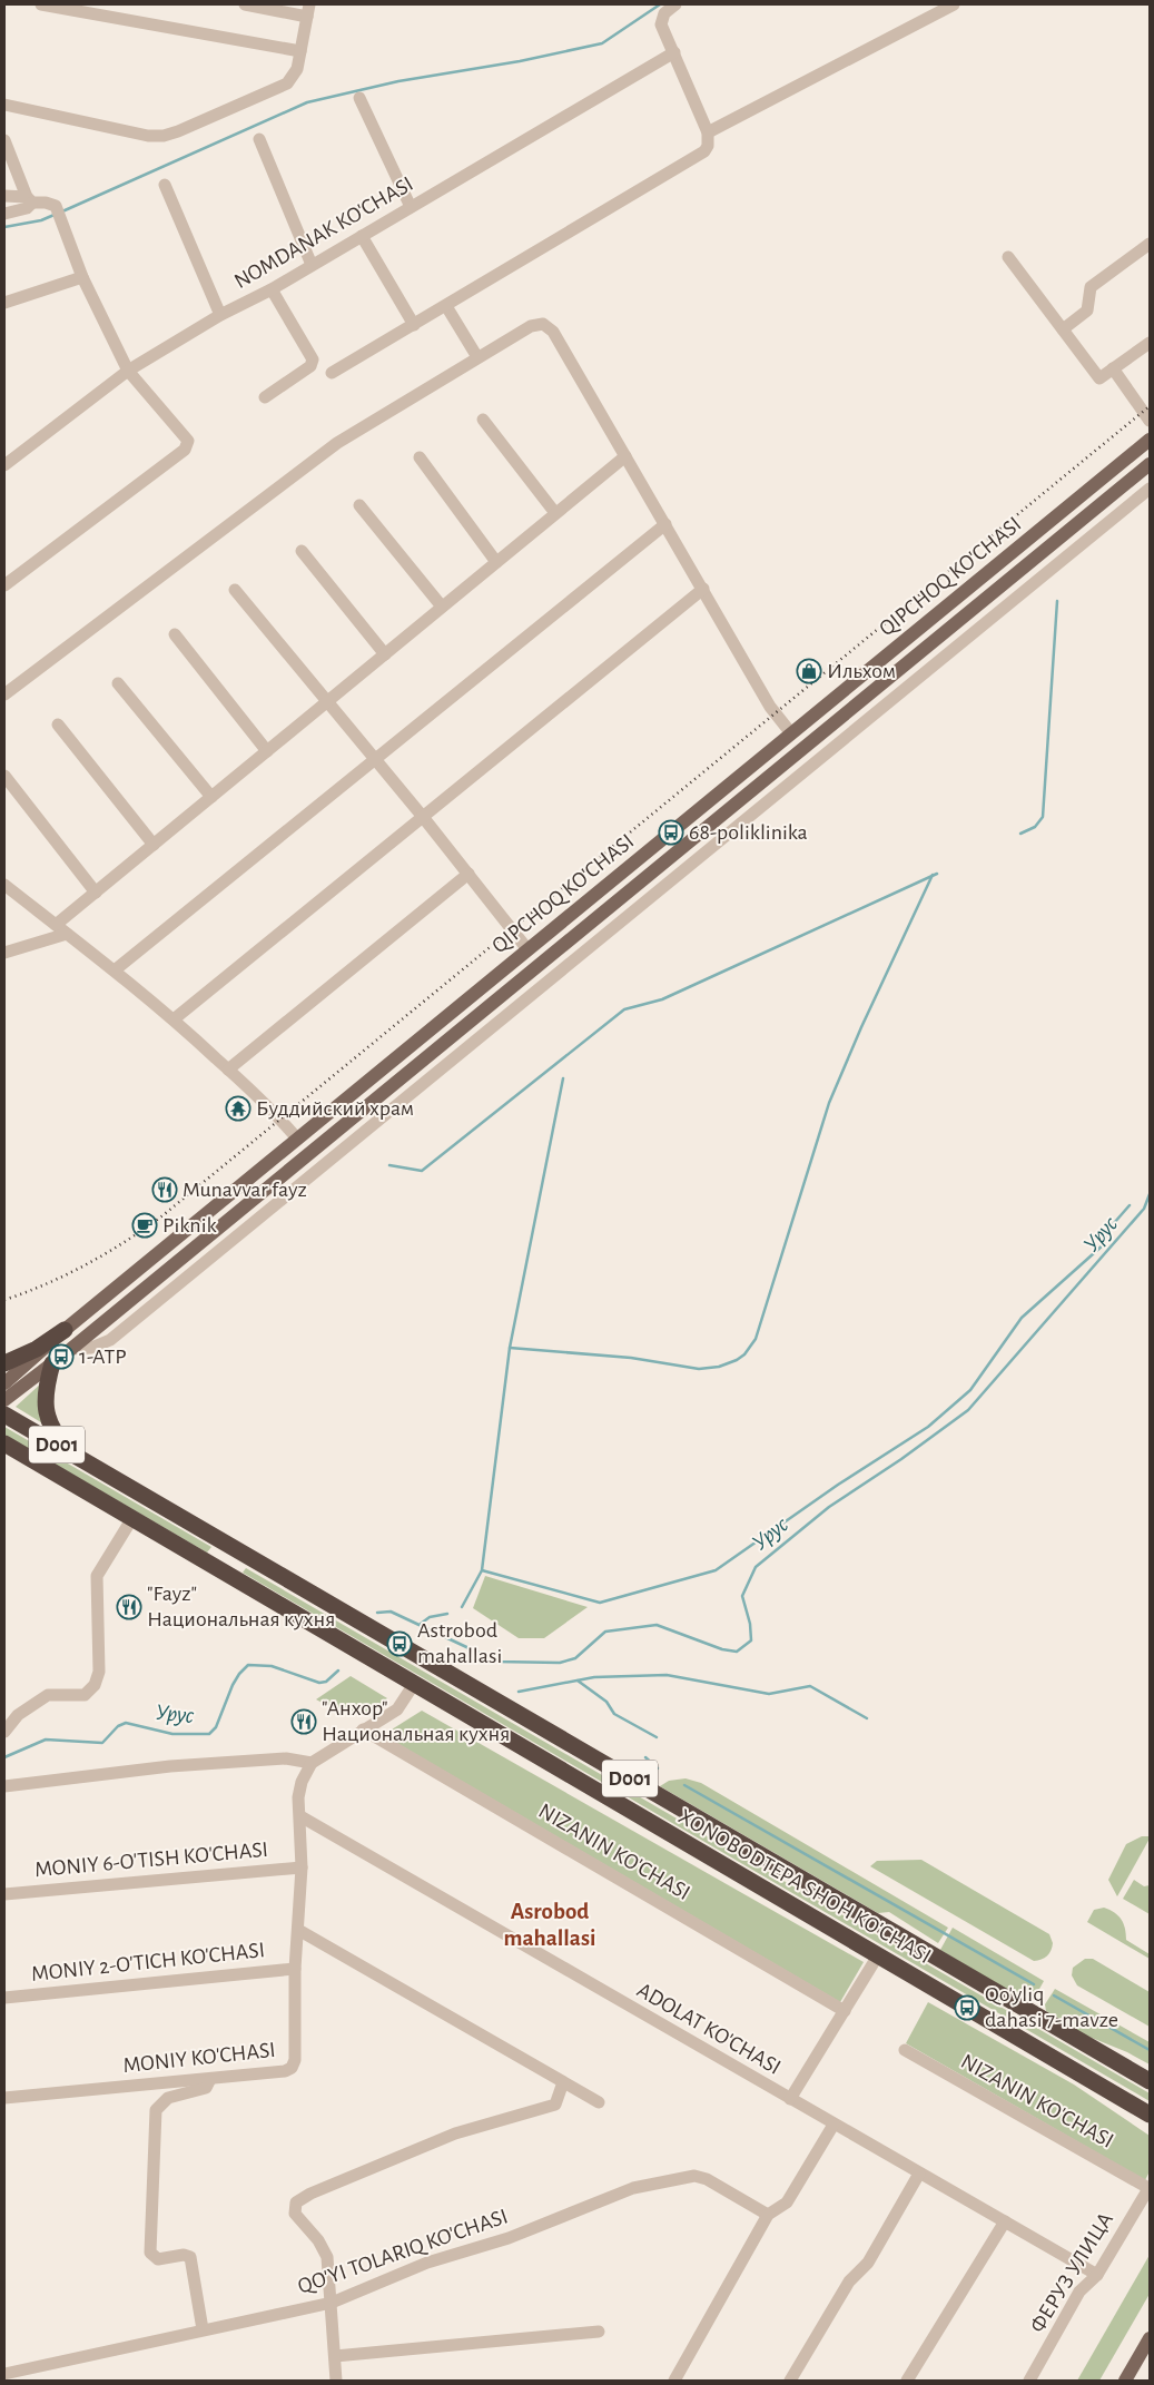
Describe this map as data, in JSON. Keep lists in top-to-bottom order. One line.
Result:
{"streets":{"highway":["D001","XONOBODTEPA SHOH KO'CHASI"],"main road":["QIPCHOQ KO'CHASI"],"street":["NOMDANAK KO'CHASI","NIZANIN KO'CHASI","MONIY 6-O'TISH KO'CHASI","MONIY 2-O'TICH KO'CHASI","ADOLAT KO'CHASI","MONIY KO'CHASI","QO'YI TOLARIQ KO'CHASI","ФЕРУЗ УЛИЦА"]},"crossings":[["NIZANIN KO'CHASI","ФЕРУЗ УЛИЦА"],["MONIY 6-O'TISH KO'CHASI","MONIY KO'CHASI"],["MONIY 2-O'TICH KO'CHASI","MONIY KO'CHASI"],["ADOLAT KO'CHASI","MONIY KO'CHASI"],["ADOLAT KO'CHASI","ФЕРУЗ УЛИЦА"]],"districts":["Asrobod mahallasi"],"water":["Урус"],"places":{"shop":["Ильхом"],"bus stop":["68-poliklinika","1-ATP","Astrobod mahallasi","Qo'yliq dahasi 7-mavze"],"temple":["Буддийский храм"],"restaurant":["Munavvar fayz","\"Fayz\" Национальная кухня","\"Анхор\" Национальная кухня"],"cafe":["Piknik"]}}
